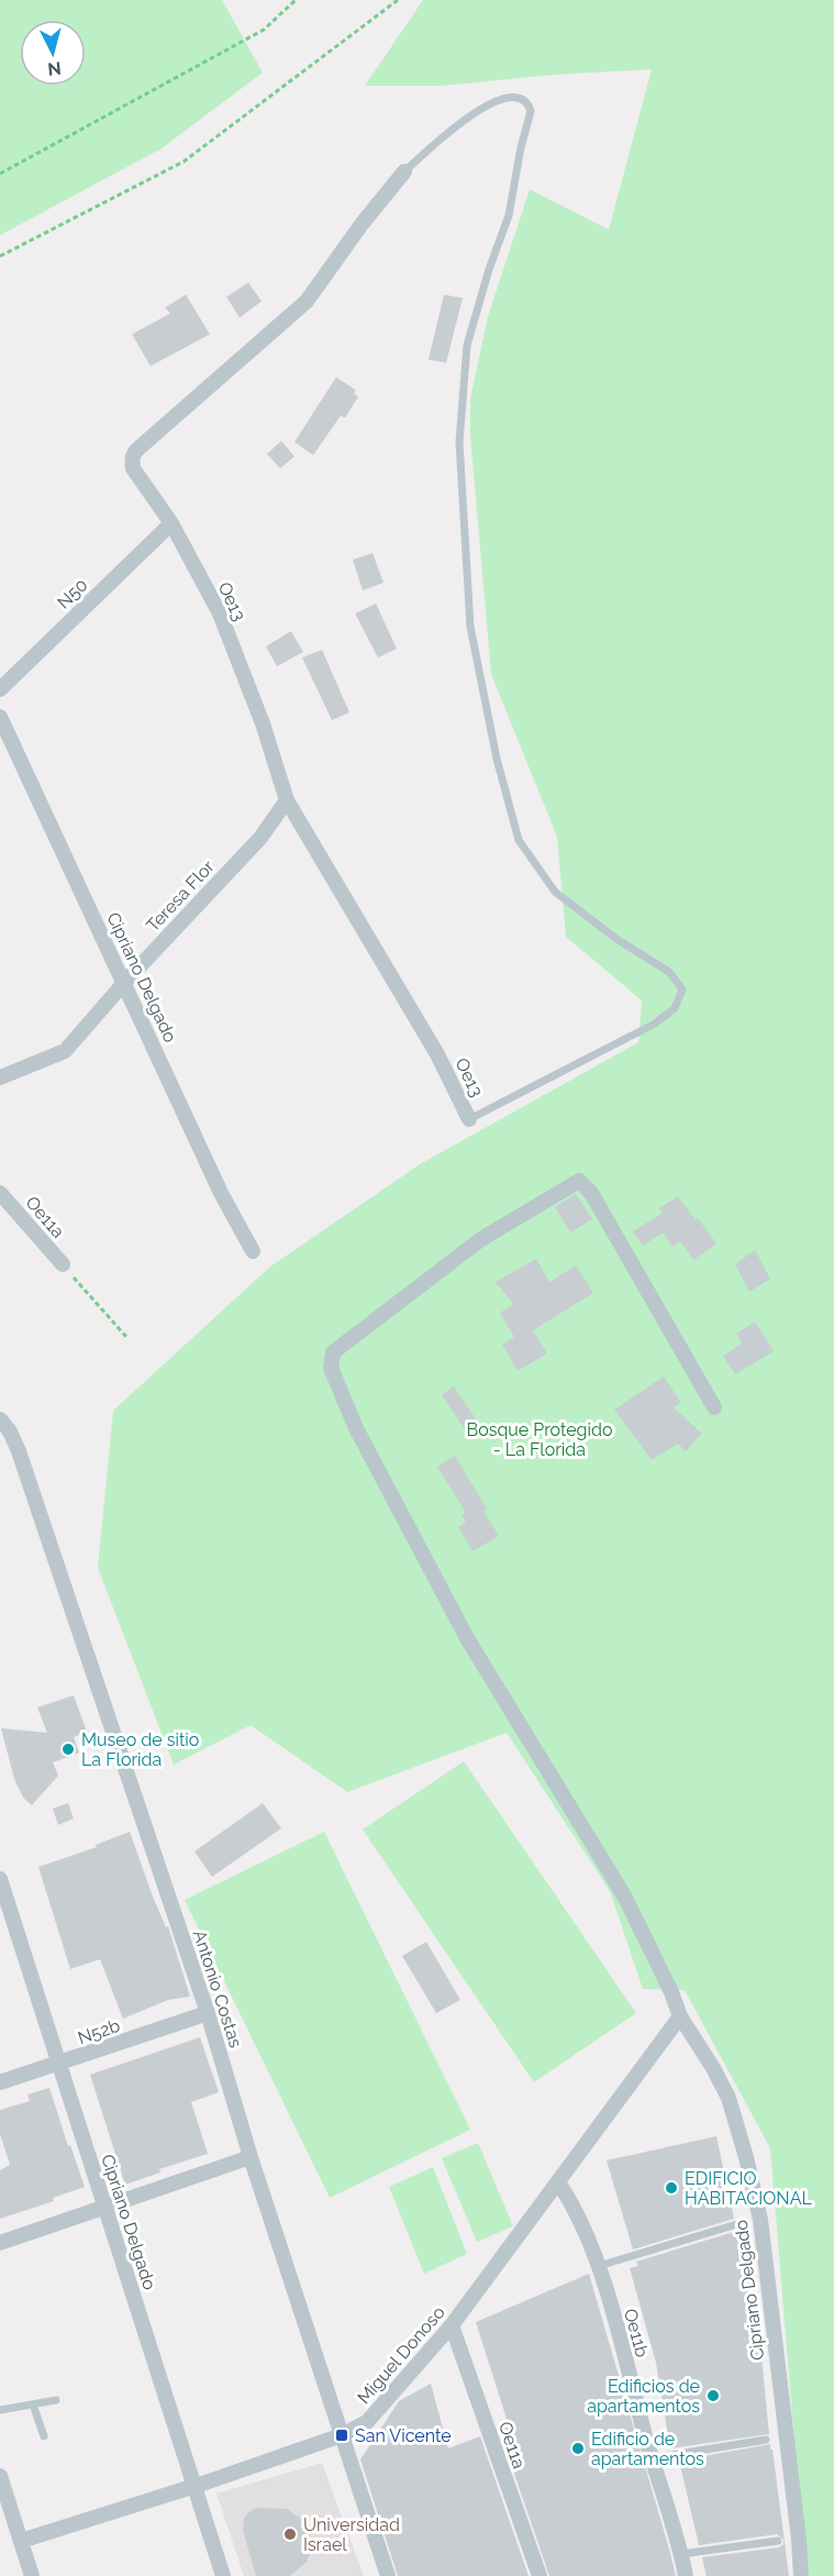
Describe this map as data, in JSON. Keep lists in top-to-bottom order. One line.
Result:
{"streets":{"street":["N50","Oe13","Teresa Flor","Cipriano Delgado","Oe11a","Antonio Costas","N52b","Oe11b","Miguel Donoso"]},"crossings":[["N50","Oe13"],["Oe13","Teresa Flor"],["Teresa Flor","Cipriano Delgado"],["Cipriano Delgado","N52b"],["Cipriano Delgado","Miguel Donoso"],["Oe11a","Miguel Donoso"],["Antonio Costas","N52b"],["Antonio Costas","Miguel Donoso"],["Oe11b","Miguel Donoso"]],"parks":["Bosque Protegido - La Florida"],"places":{"other":["Museo de sitio La Florida","EDIFICIO HABITACIONAL","Edificios de apartamentos","Edificio de apartamentos","Universidad Israel"],"transit":["San Vicente"]},"north":"bottom"}
